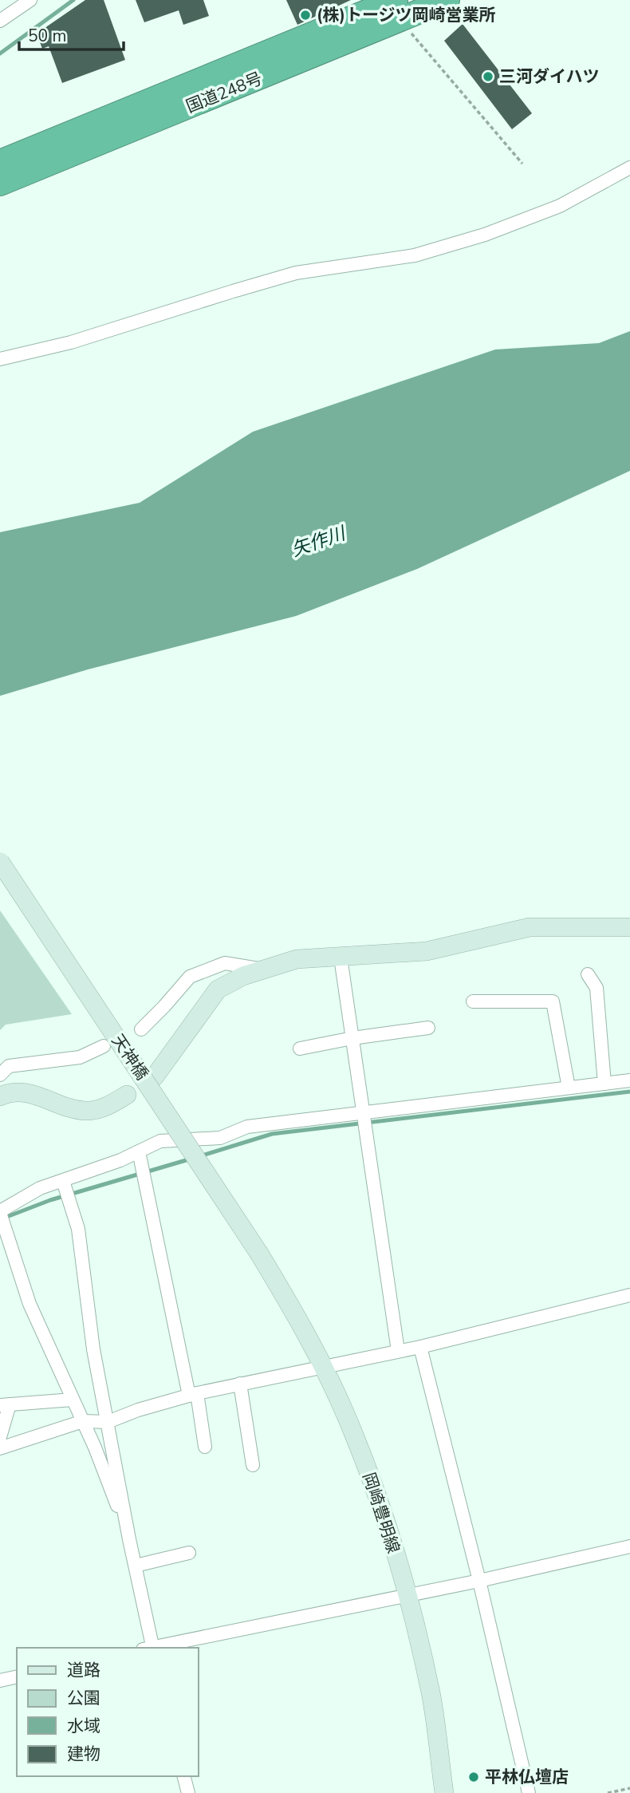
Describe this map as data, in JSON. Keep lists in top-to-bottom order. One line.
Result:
{"streets":{"highway":["国道248号"],"main road":["天神橋","岡崎豊明線"]},"crossings":[["天神橋","岡崎豊明線"]],"water":["矢作川"],"places":["(株)トージツ岡崎営業所","三河ダイハツ","平林仏壇店"],"legend":["道路","公園","水域","建物"],"scale_bar":"50 m"}
